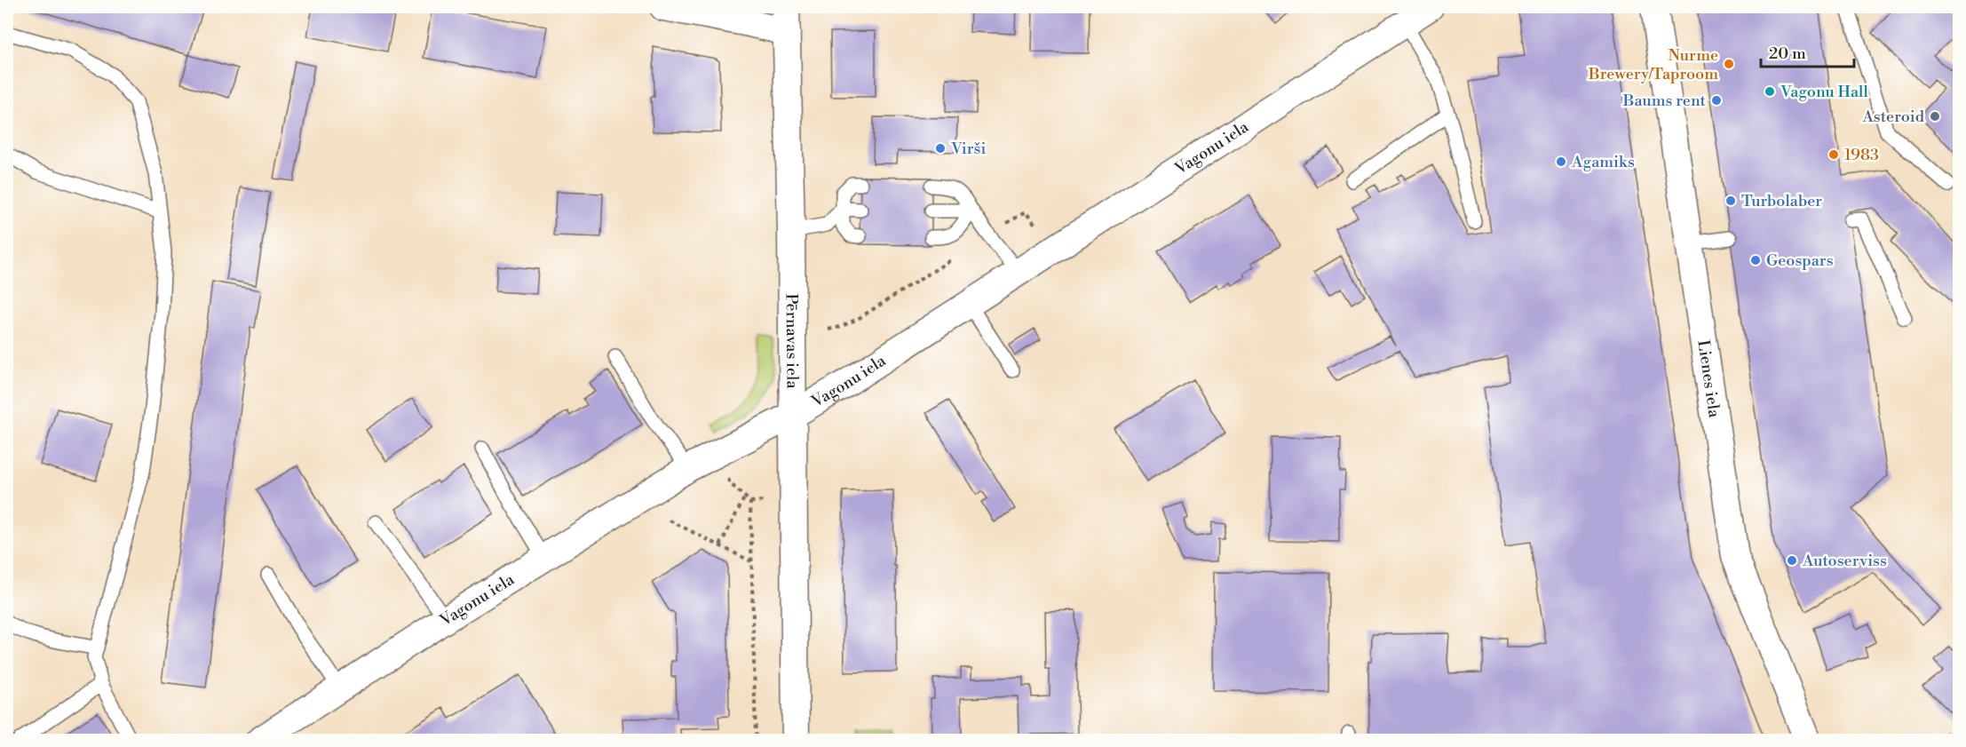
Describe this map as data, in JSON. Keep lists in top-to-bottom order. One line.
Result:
{"streets":{"street":["Vagonu iela","Pērnavas iela","Lienes iela"]},"crossings":[["Vagonu iela","Pērnavas iela"]],"places":["Nurme Brewery/Taproom","Vagonu Hall","Baums rent","Asteroid","Virši","1983","Agamiks","Turbolaber","Geospars","Autoserviss"],"scale_bar":"20 m"}
